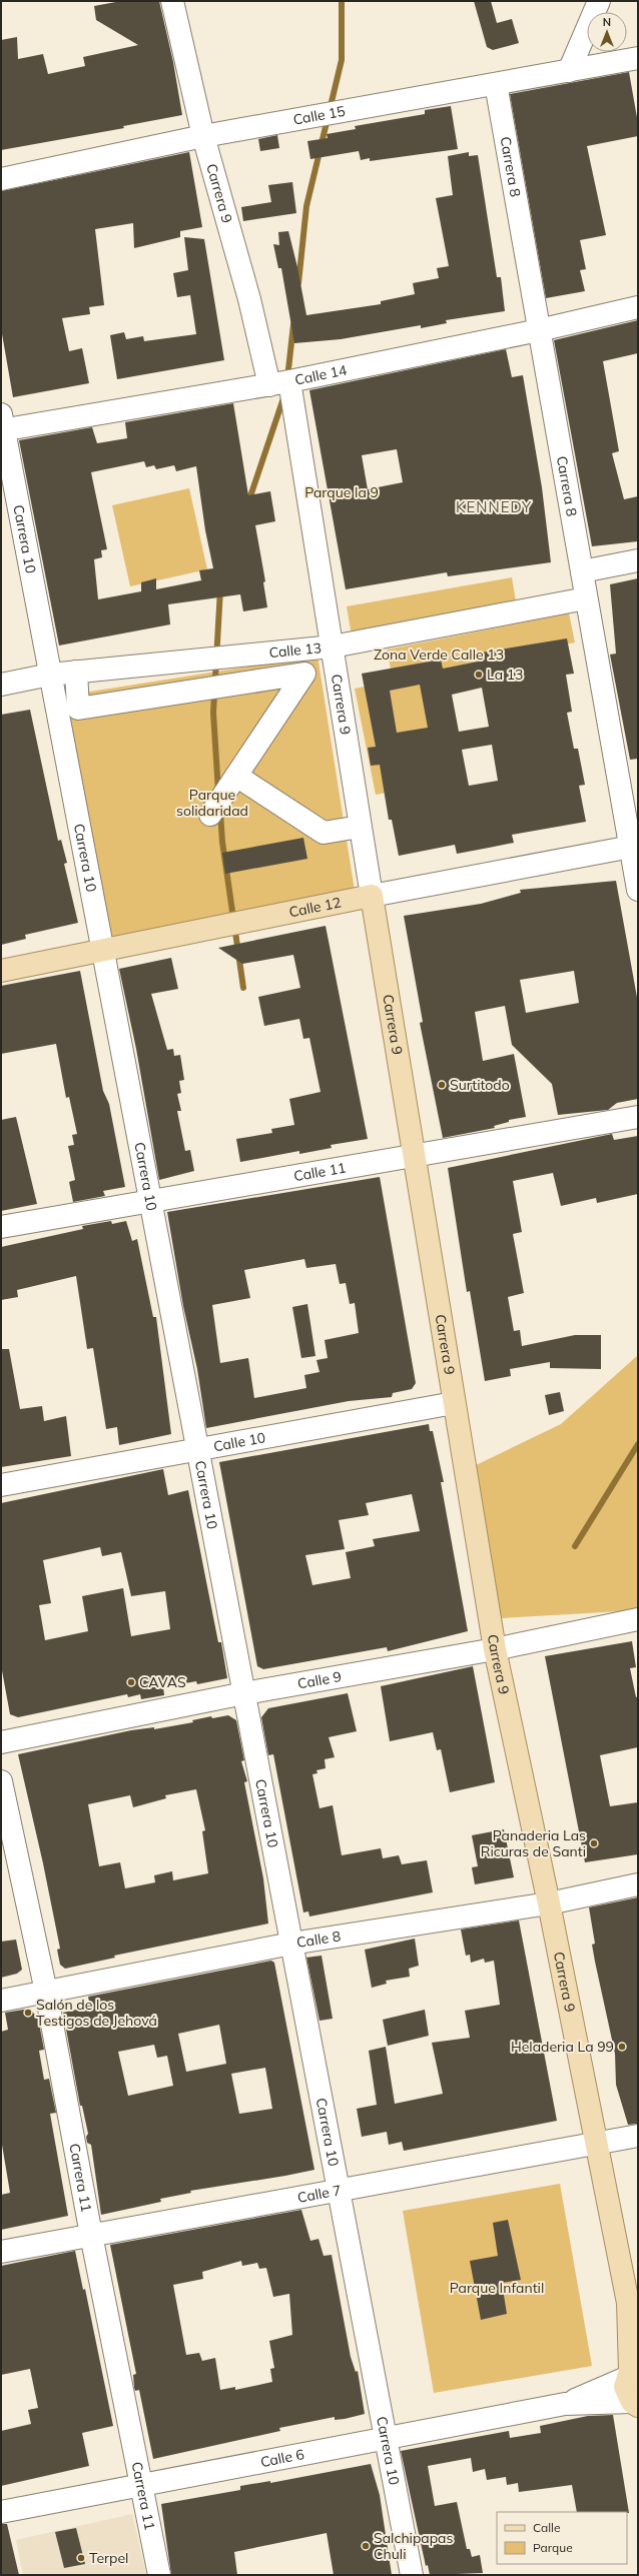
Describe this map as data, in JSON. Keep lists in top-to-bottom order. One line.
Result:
{"streets":{"main road":["Carrera 9","Calle 12"],"street":["Calle 15","Carrera 8","Calle 14","Carrera 10","Calle 13","Calle 11","Calle 10","Calle 9","Calle 8","Carrera 11","Calle 7","Calle 6"]},"crossings":[["Calle 15","Carrera 8"],["Calle 15","Carrera 9"],["Carrera 8","Calle 14"],["Carrera 8","Calle 13"],["Carrera 8","Calle 12"],["Carrera 9","Calle 14"],["Carrera 9","Calle 13"],["Carrera 9","Calle 12"],["Carrera 9","Calle 11"],["Carrera 9","Calle 10"],["Carrera 9","Calle 9"],["Carrera 9","Calle 8"],["Carrera 9","Calle 7"],["Carrera 9","Calle 6"],["Calle 14","Carrera 10"],["Carrera 10","Calle 13"],["Carrera 10","Calle 12"],["Carrera 10","Calle 11"],["Carrera 10","Calle 10"],["Carrera 10","Calle 9"],["Carrera 10","Calle 8"],["Carrera 10","Calle 7"],["Carrera 10","Calle 6"],["Calle 8","Carrera 11"],["Carrera 11","Calle 7"],["Carrera 11","Calle 6"]],"districts":["KENNEDY"],"parks":["Parque la 9","Zona Verde Calle 13","Parque solidaridad","Parque Infantil"],"places":["La 13","Surtitodo","CAVAS","Panaderia Las Ricuras de Santi","Salón de los Testigos de Jehová","Heladeria La 99","Salchipapas Chuli","Terpel"],"legend":["Calle","Parque"],"north":"top"}
